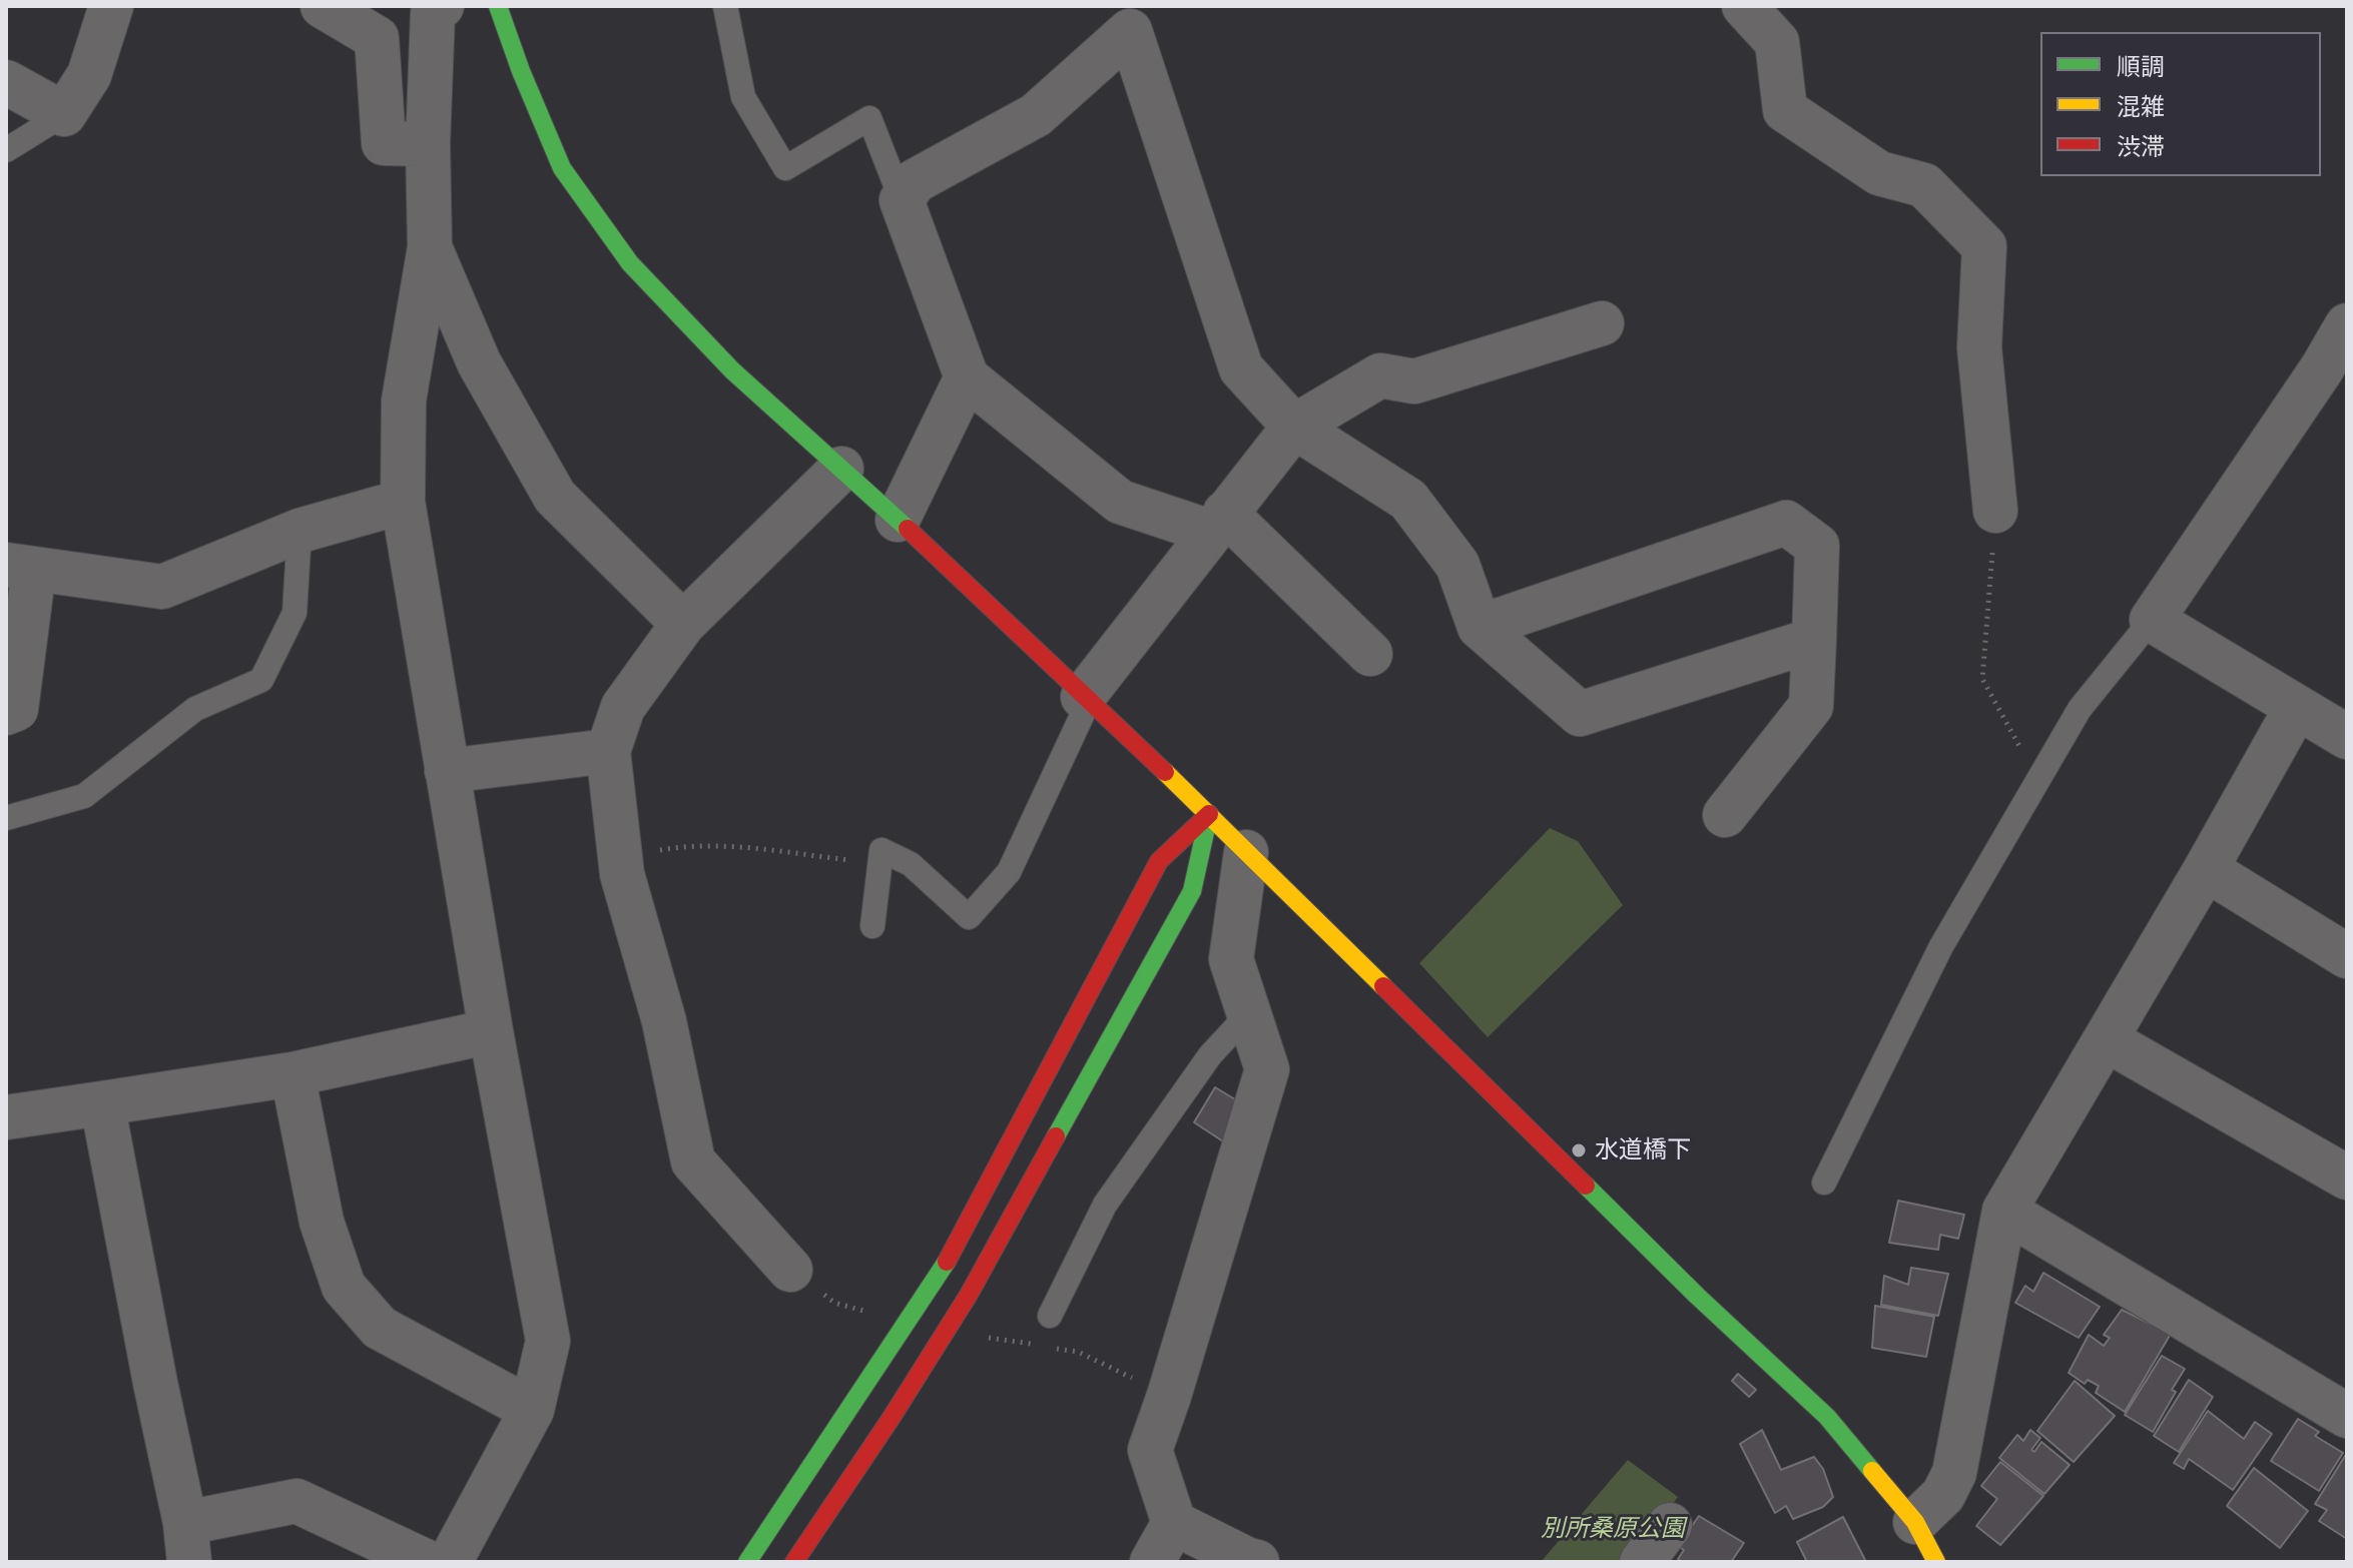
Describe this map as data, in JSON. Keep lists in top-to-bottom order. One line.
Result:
{"parks":["別所桑原公園"],"places":["水道橋下"],"legend":["順調","混雑","渋滞"]}
